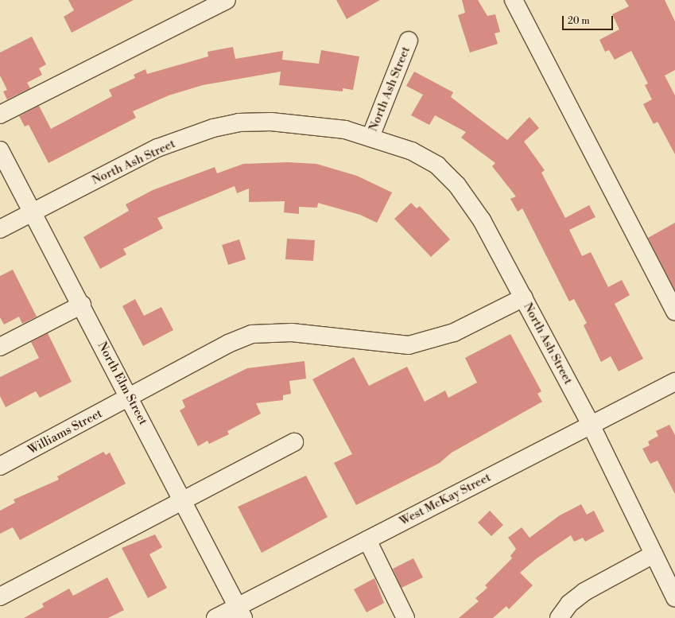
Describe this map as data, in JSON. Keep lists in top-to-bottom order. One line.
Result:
{"streets":{"street":["North Ash Street","North Elm Street","Williams Street","West McKay Street"]},"crossings":[["North Ash Street","North Elm Street"],["North Ash Street","Williams Street"],["North Ash Street","West McKay Street"],["North Elm Street","Williams Street"],["North Elm Street","West McKay Street"]],"scale_bar":"20 m"}
